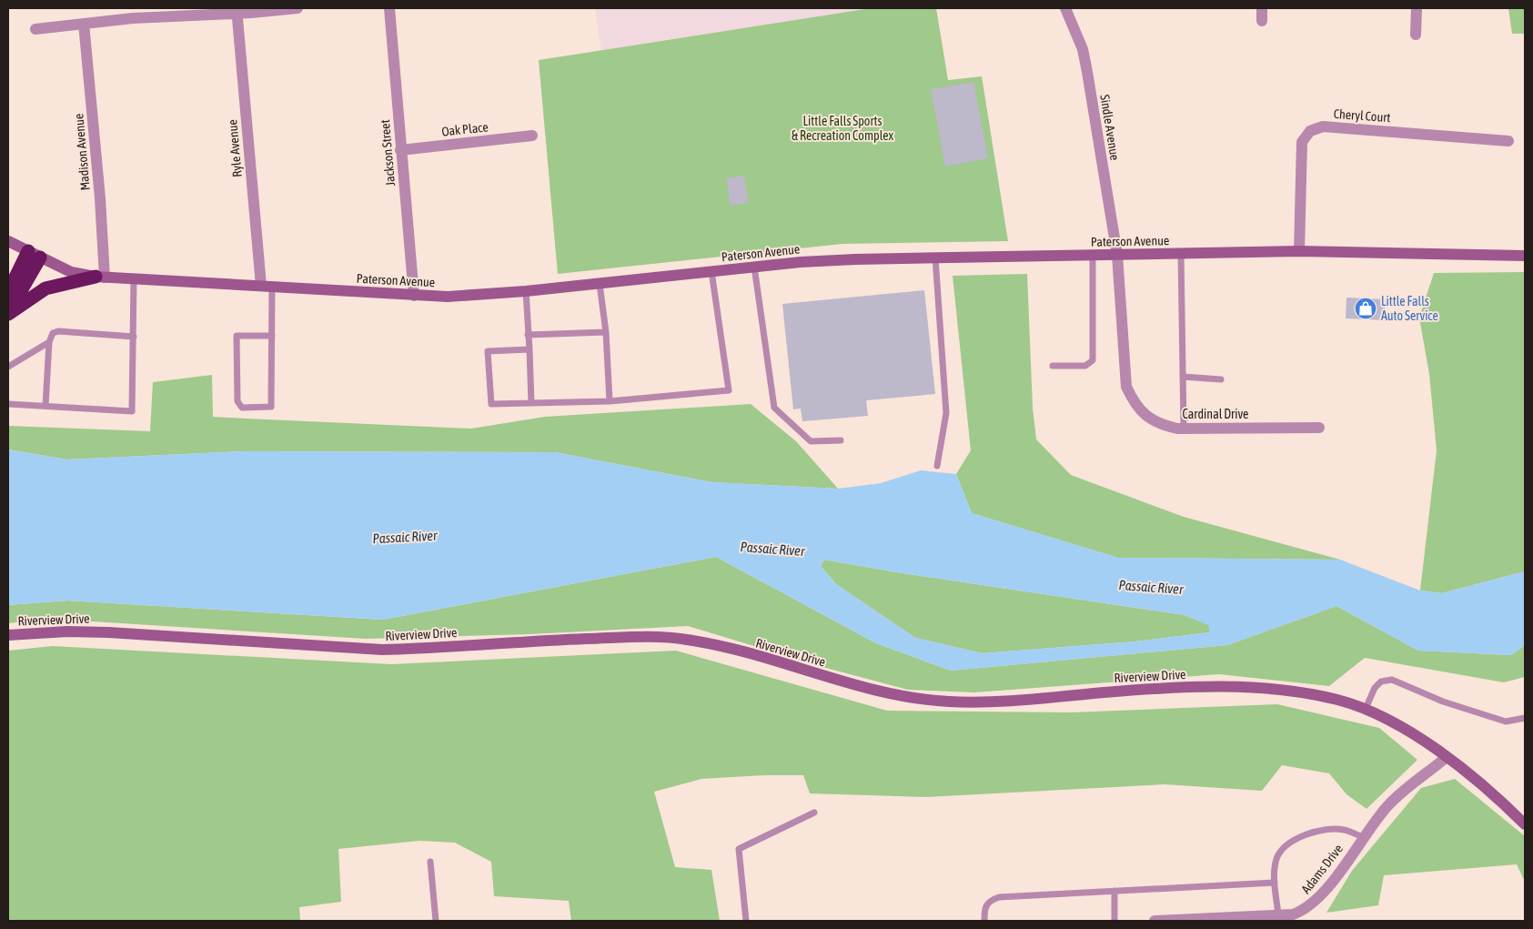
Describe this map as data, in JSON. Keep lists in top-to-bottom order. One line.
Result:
{"streets":{"street":["Cheryl Court","Sindle Avenue","Oak Place","Ryle Avenue","Madison Avenue","Jackson Street","Paterson Avenue","Cardinal Drive","Riverview Drive","Adams Drive"]},"crossings":[["Cheryl Court","Paterson Avenue"],["Sindle Avenue","Paterson Avenue"],["Sindle Avenue","Cardinal Drive"],["Oak Place","Jackson Street"],["Ryle Avenue","Paterson Avenue"],["Madison Avenue","Paterson Avenue"],["Jackson Street","Paterson Avenue"],["Paterson Avenue","Cardinal Drive"],["Riverview Drive","Adams Drive"]],"water":["Passaic River"],"parks":["Little Falls Sports & Recreation Complex"],"places":{"shop":["Little Falls Auto Service"]}}
